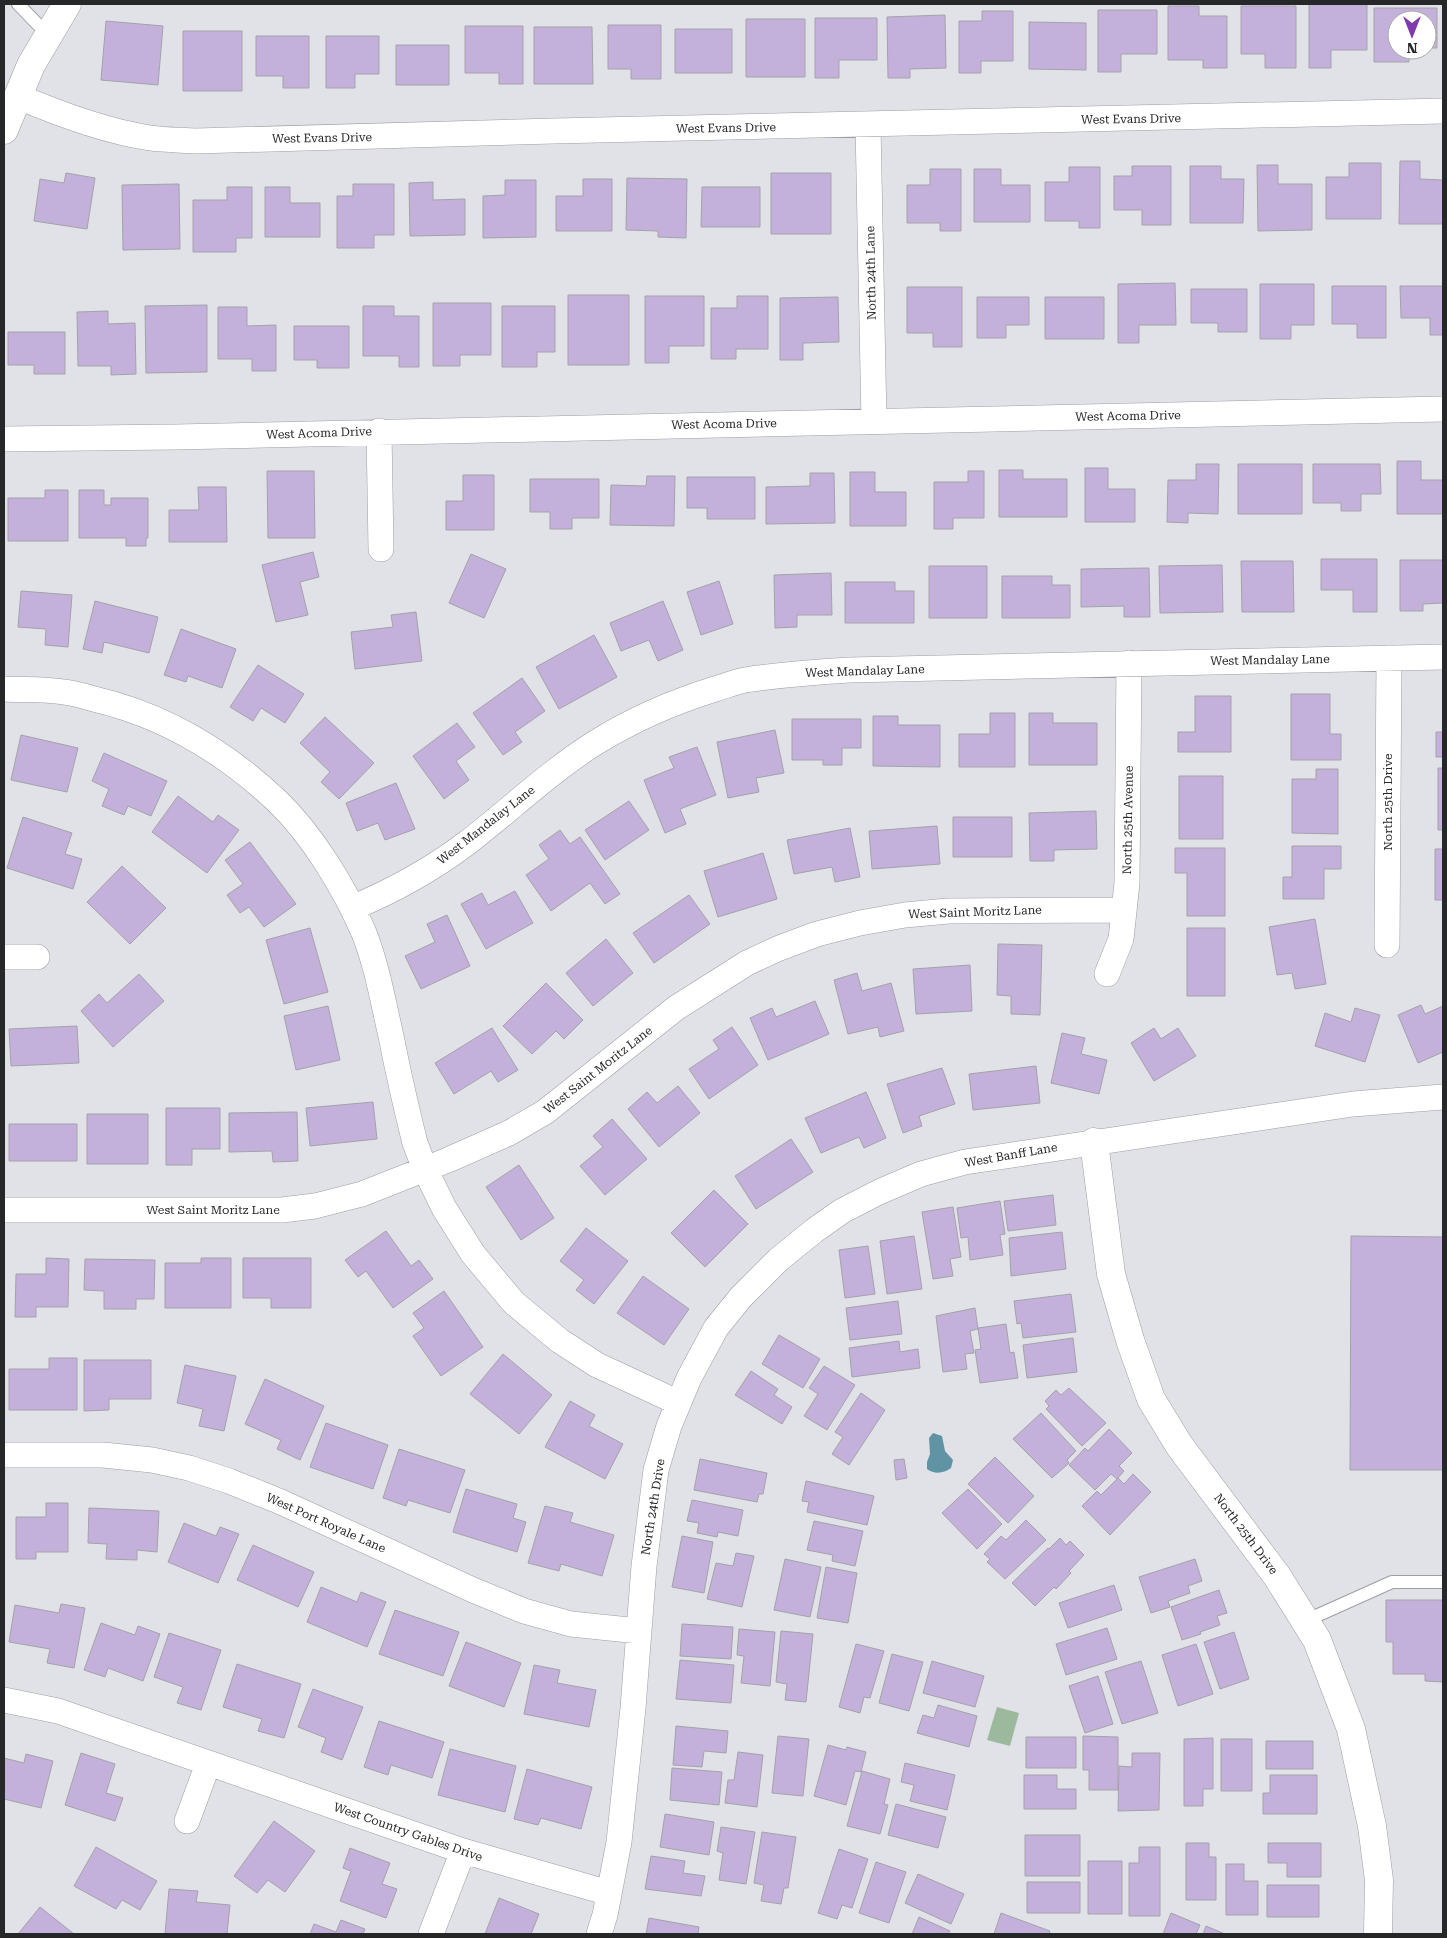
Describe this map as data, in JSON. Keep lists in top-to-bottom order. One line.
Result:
{"streets":{"street":["West Evans Drive","North 24th Lane","West Acoma Drive","West Mandalay Lane","North 25th Drive","North 25th Avenue","West Saint Moritz Lane","West Banff Lane","North 24th Drive","West Port Royale Lane","West Country Gables Drive"]},"crossings":[["West Evans Drive","North 24th Lane"],["North 24th Lane","West Acoma Drive"],["West Mandalay Lane","North 25th Drive"],["West Mandalay Lane","North 25th Avenue"],["North 25th Drive","West Banff Lane"],["North 25th Avenue","West Saint Moritz Lane"],["West Banff Lane","North 24th Drive"],["North 24th Drive","West Port Royale Lane"],["North 24th Drive","West Country Gables Drive"]],"north":"bottom"}
